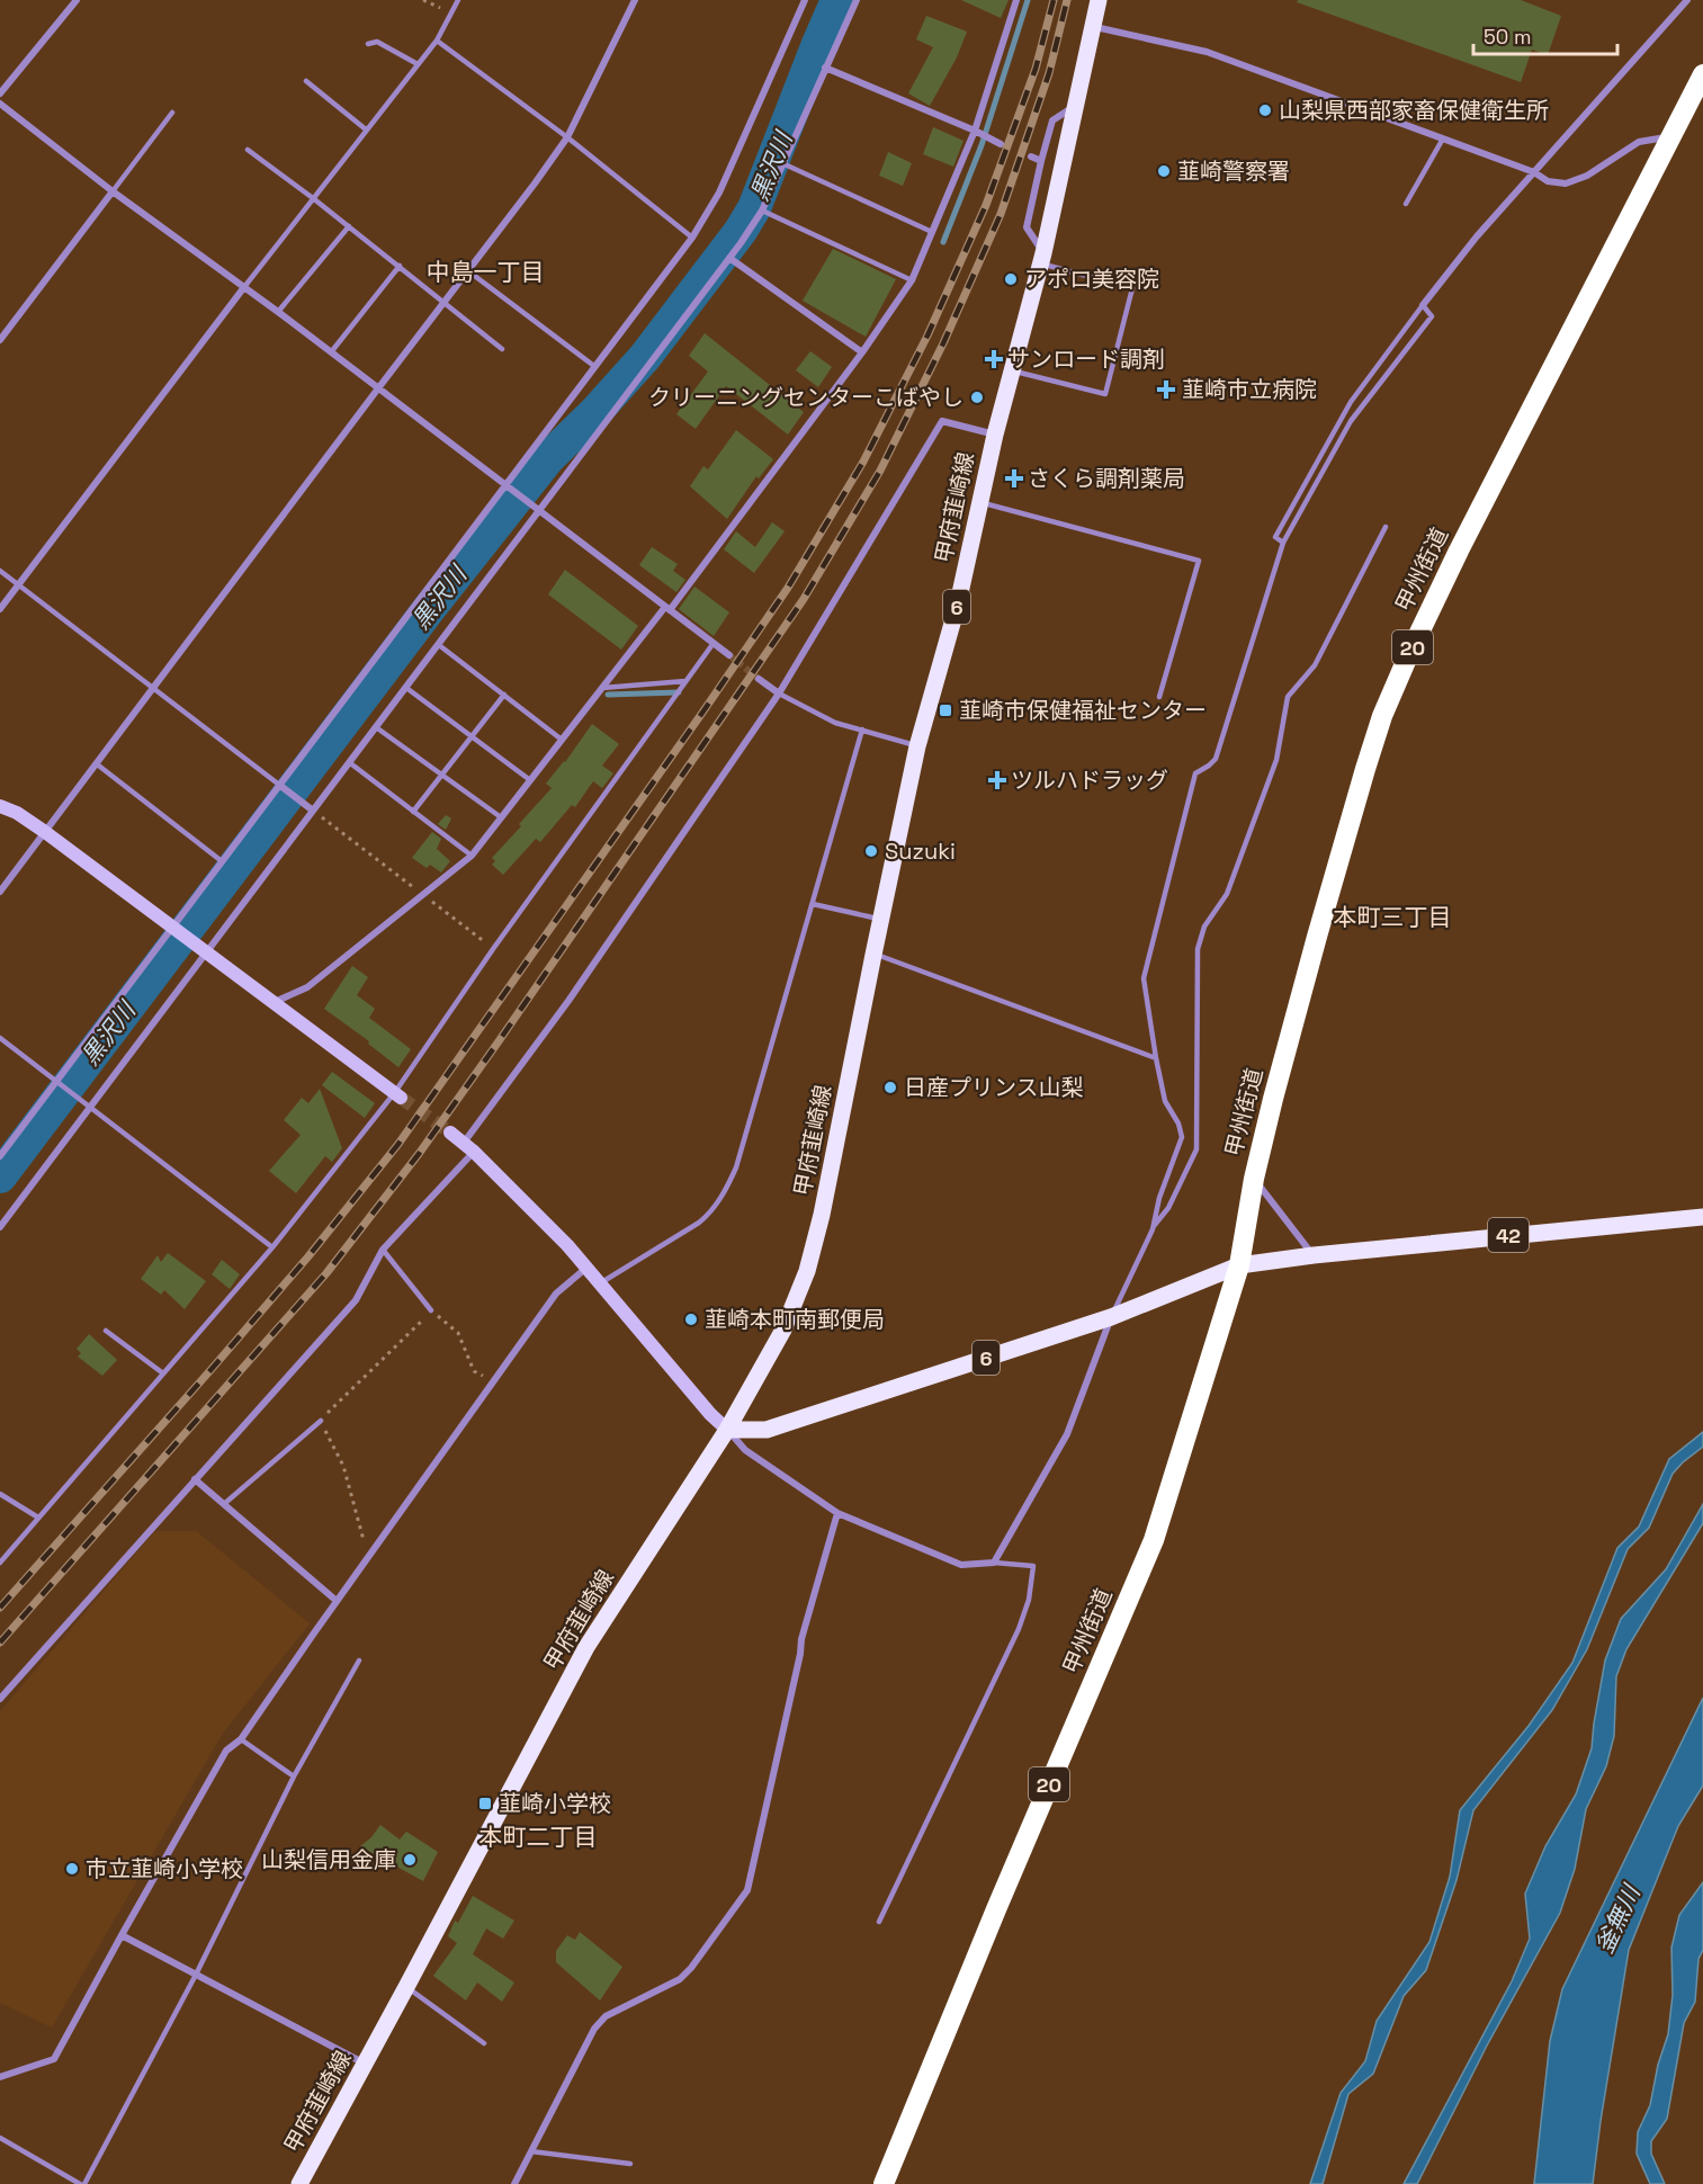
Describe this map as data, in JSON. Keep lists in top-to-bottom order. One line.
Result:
{"streets":{"highway":["甲州街道","20"],"main road":["甲府韮崎線","6","42"]},"crossings":[["甲府韮崎線","6"],["甲州街道","6"],["甲州街道","42"],["6","42"]],"districts":["中島一丁目","本町三丁目","本町二丁目"],"water":["黒沢川","釜無川"],"places":{"other":["山梨県西部家畜保健衛生所","韮崎警察署","アポロ美容院","クリーニングセンターこばやし","Suzuki","日産プリンス山梨","韮崎本町南郵便局","山梨信用金庫","市立韮崎小学校"],"health":["サンロード調剤","韮崎市立病院","さくら調剤薬局","ツルハドラッグ"],"transit":["韮崎市保健福祉センター","韮崎小学校"]},"scale_bar":"50 m"}
